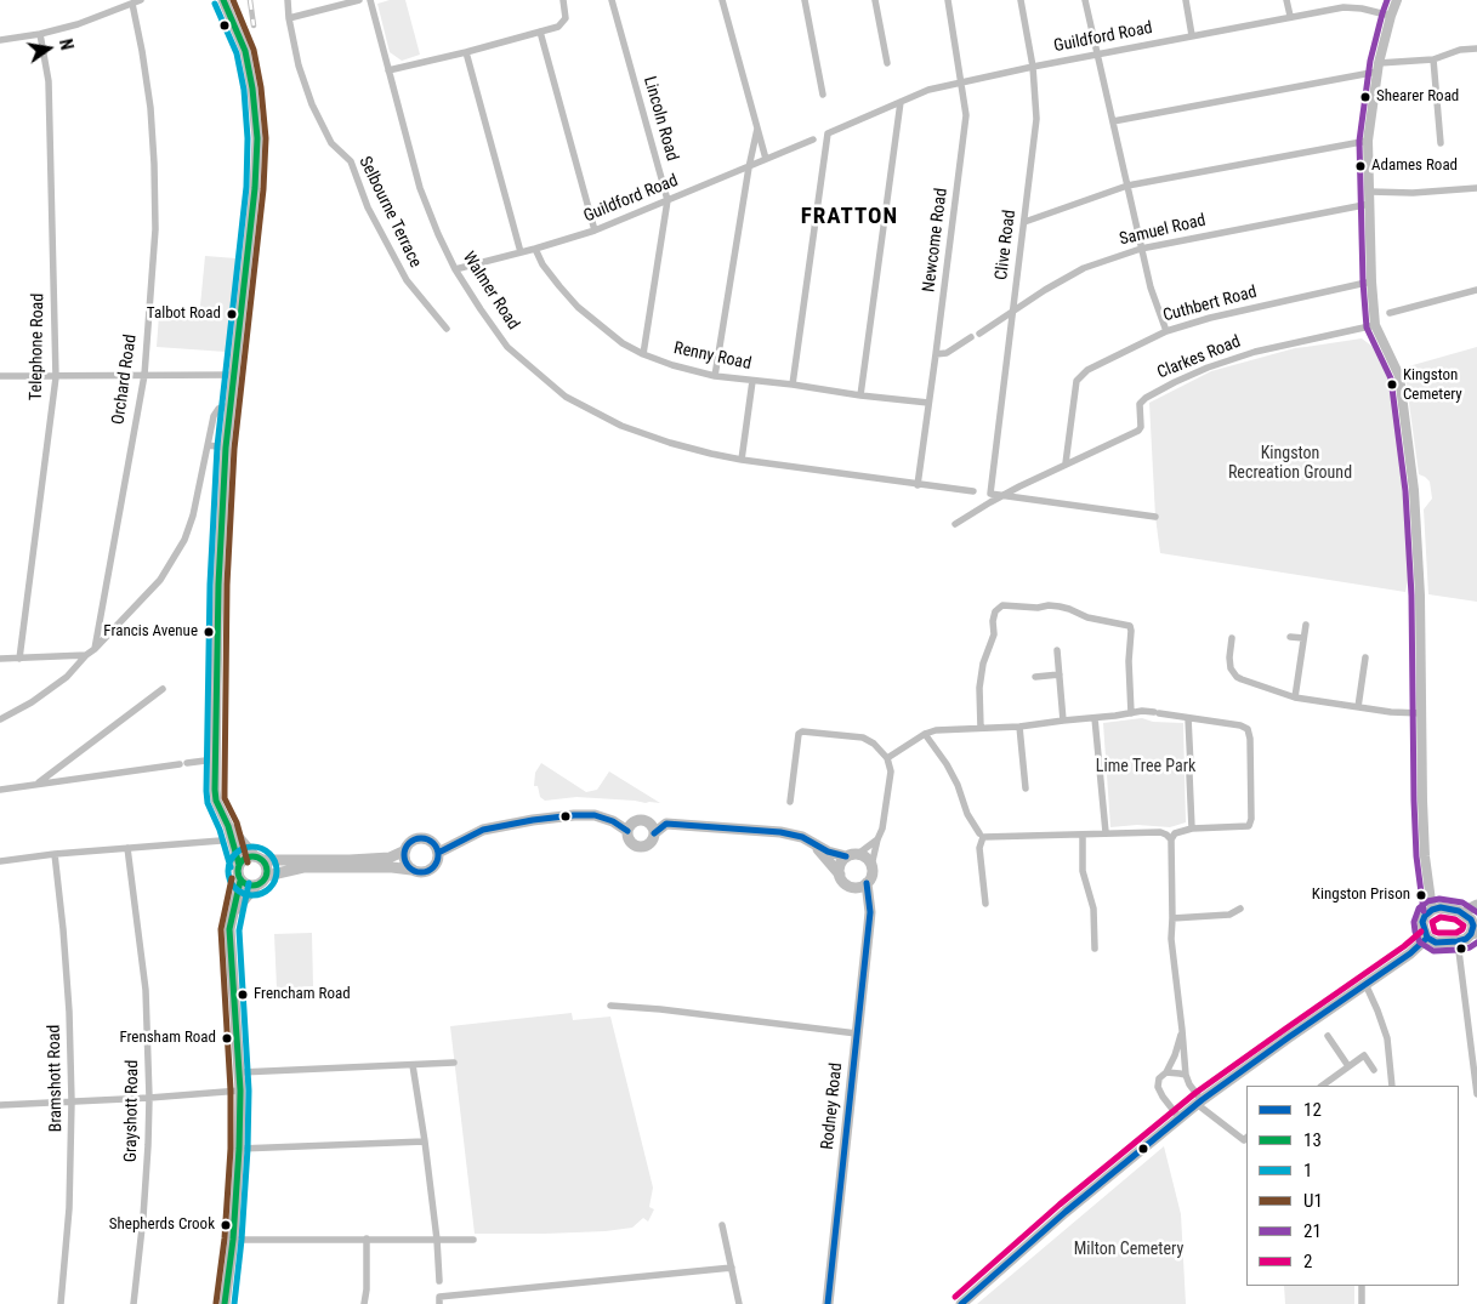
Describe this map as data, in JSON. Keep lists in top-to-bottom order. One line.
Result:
{"streets":{"main road":["Rodney Road"],"street":["Guildford Road","Lincoln Road","Selbourne Terrace","Samuel Road","Newcome Road","Clive Road","Walmer Road","Cuthbert Road","Telephone Road","Renny Road","Clarkes Road","Orchard Road","Bramshott Road","Grayshott Road"]},"crossings":[["Guildford Road","Lincoln Road"],["Guildford Road","Newcome Road"],["Guildford Road","Clive Road"],["Guildford Road","Walmer Road"],["Guildford Road","Renny Road"],["Lincoln Road","Renny Road"],["Samuel Road","Clive Road"],["Newcome Road","Walmer Road"],["Newcome Road","Renny Road"],["Clive Road","Clarkes Road"],["Cuthbert Road","Clarkes Road"]],"districts":["FRATTON"],"parks":["Kingston Recreation Ground","Lime Tree Park","Milton Cemetery"],"places":["Shearer Road","Adames Road","Talbot Road","Kingston Cemetery","Francis Avenue","Kingston Prison","Frencham Road","Frensham Road","Shepherds Crook"],"lines":["transit line 13","transit line U1","transit line 21","transit line 1","transit line 12","transit line 2"],"legend":["12","13","1","U1","21","2"],"north":"right"}
